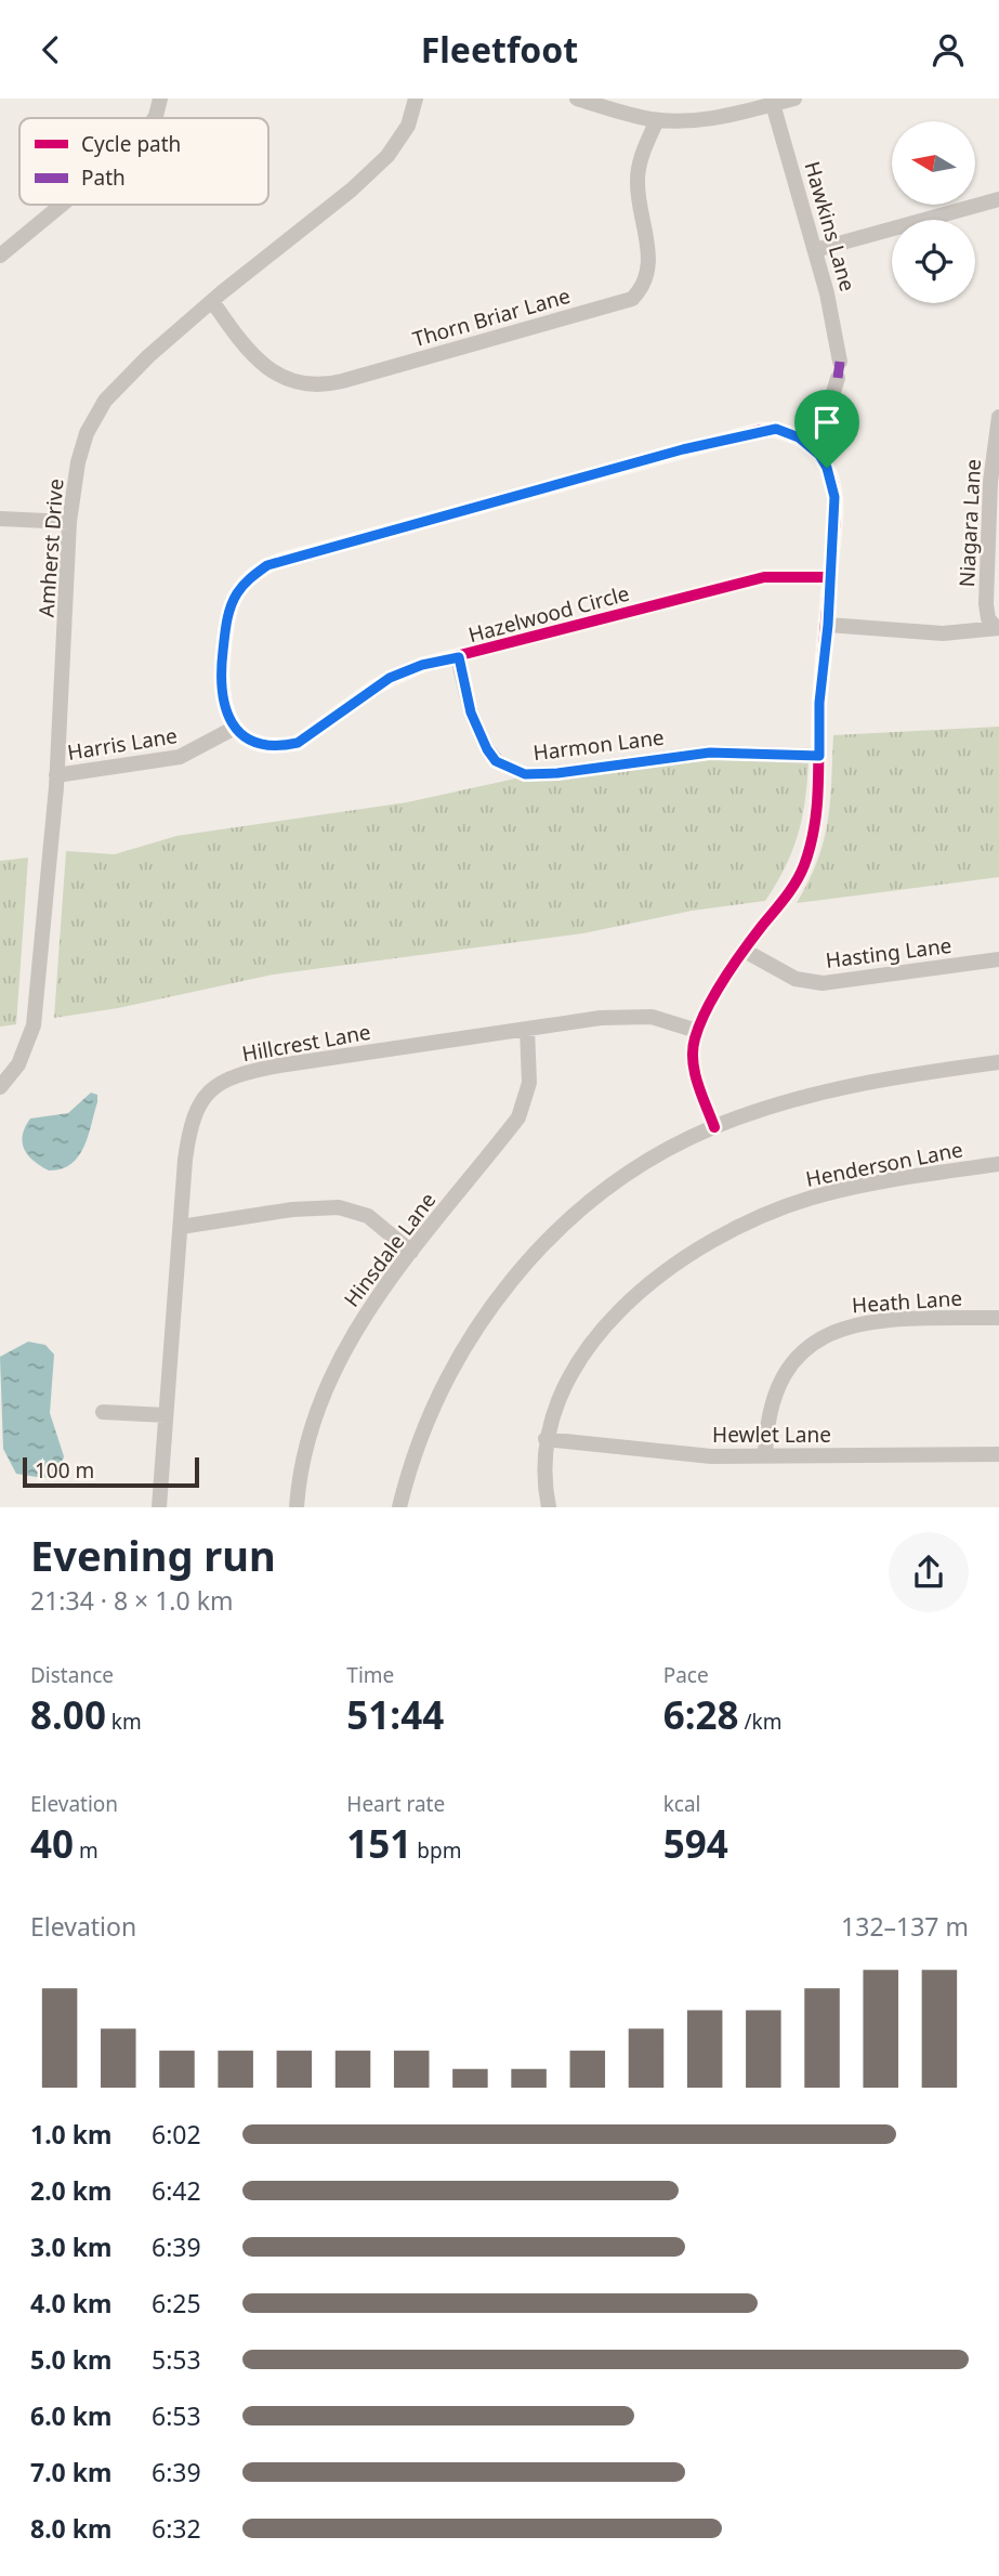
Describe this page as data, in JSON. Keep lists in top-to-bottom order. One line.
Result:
{"streets":{"street":["Hawkins Lane","Thorn Briar Lane","Niagara Lane","Amherst Drive","Hazelwood Circle","Harris Lane","Harmon Lane","Hasting Lane","Hillcrest Lane","Henderson Lane","Hinsdale Lane","Heath Lane","Hewlet Lane"]},"crossings":[["Thorn Briar Lane","Amherst Drive"],["Amherst Drive","Harris Lane"],["Hazelwood Circle","Harris Lane"],["Hazelwood Circle","Harmon Lane"],["Hillcrest Lane","Hinsdale Lane"],["Henderson Lane","Hewlet Lane"],["Heath Lane","Hewlet Lane"]],"legend":["Cycle path","Path"],"scale_bar":"100 m","north":"left","page":{"header":"Fleetfoot","scale":"100 m","heading":["Evening run","21:34 · 8 × 1.0 km"],"stats":[["Distance","8.00 km"],["Time","51:44"],["Pace","6:28 /km"],["Elevation","40 m"],["Heart rate","151 bpm"],["kcal","594"]],"chart":["Elevation","132–137 m"],"list":[{"name":"1.0 km","note":"6:02"},{"name":"2.0 km","note":"6:42"},{"name":"3.0 km","note":"6:39"},{"name":"4.0 km","note":"6:25"},{"name":"5.0 km","note":"5:53"},{"name":"6.0 km","note":"6:53"},{"name":"7.0 km","note":"6:39"},{"name":"8.0 km","note":"6:32"}]}}
